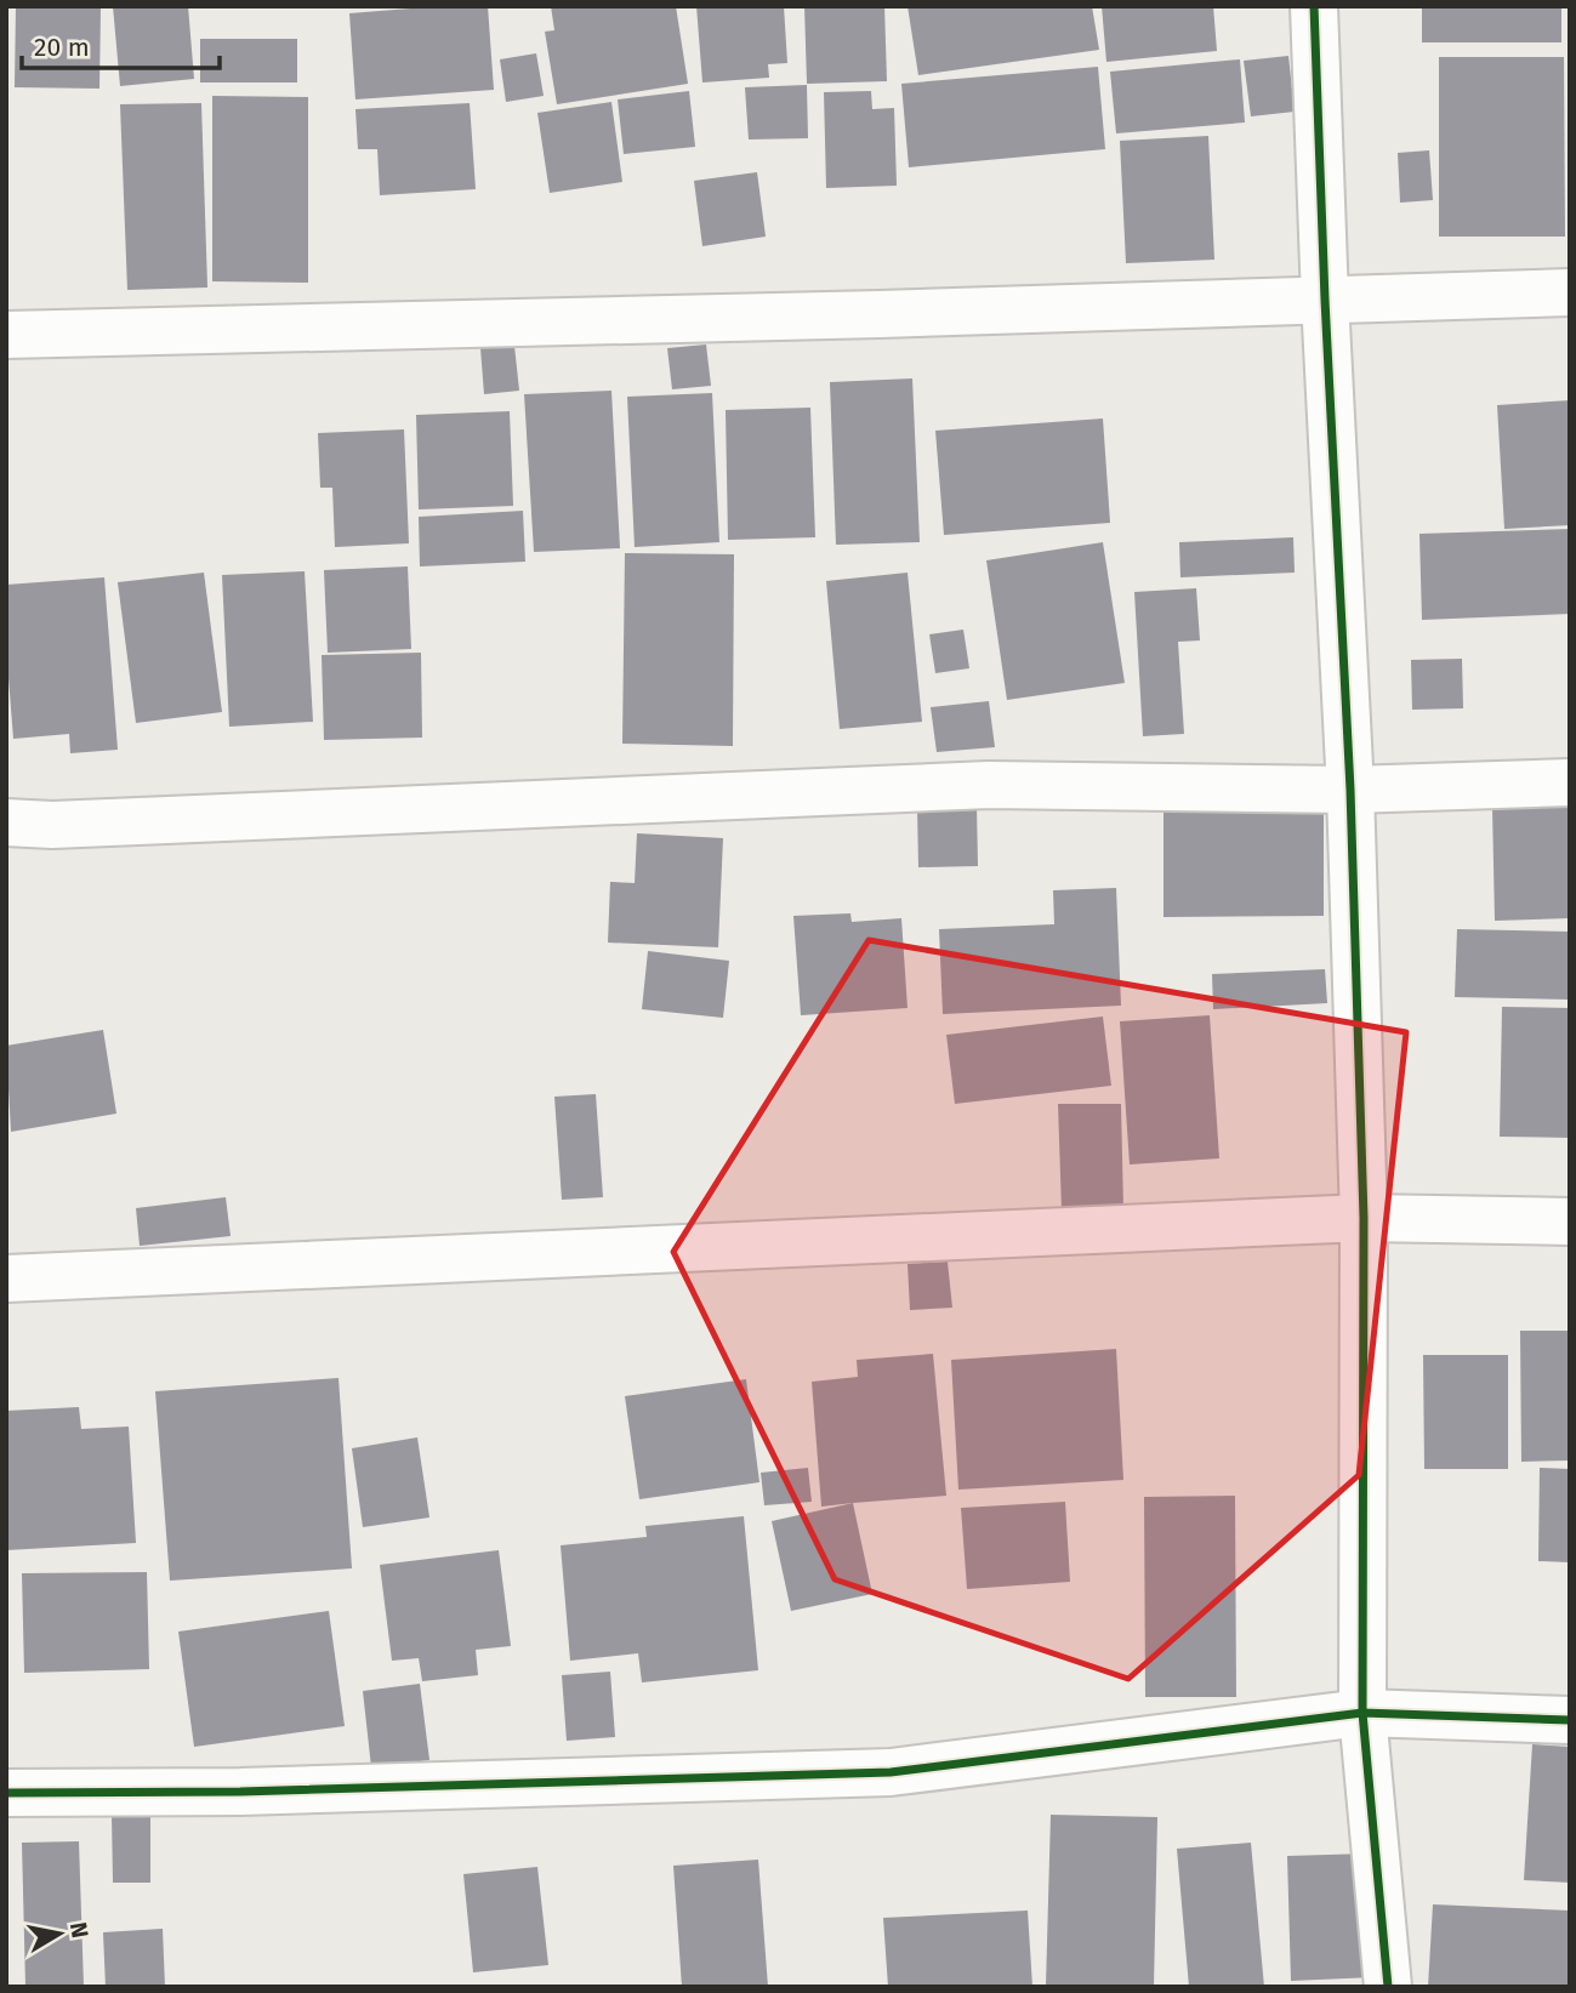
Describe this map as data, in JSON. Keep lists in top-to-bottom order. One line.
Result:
{"scale_bar":"20 m","north":"right"}
